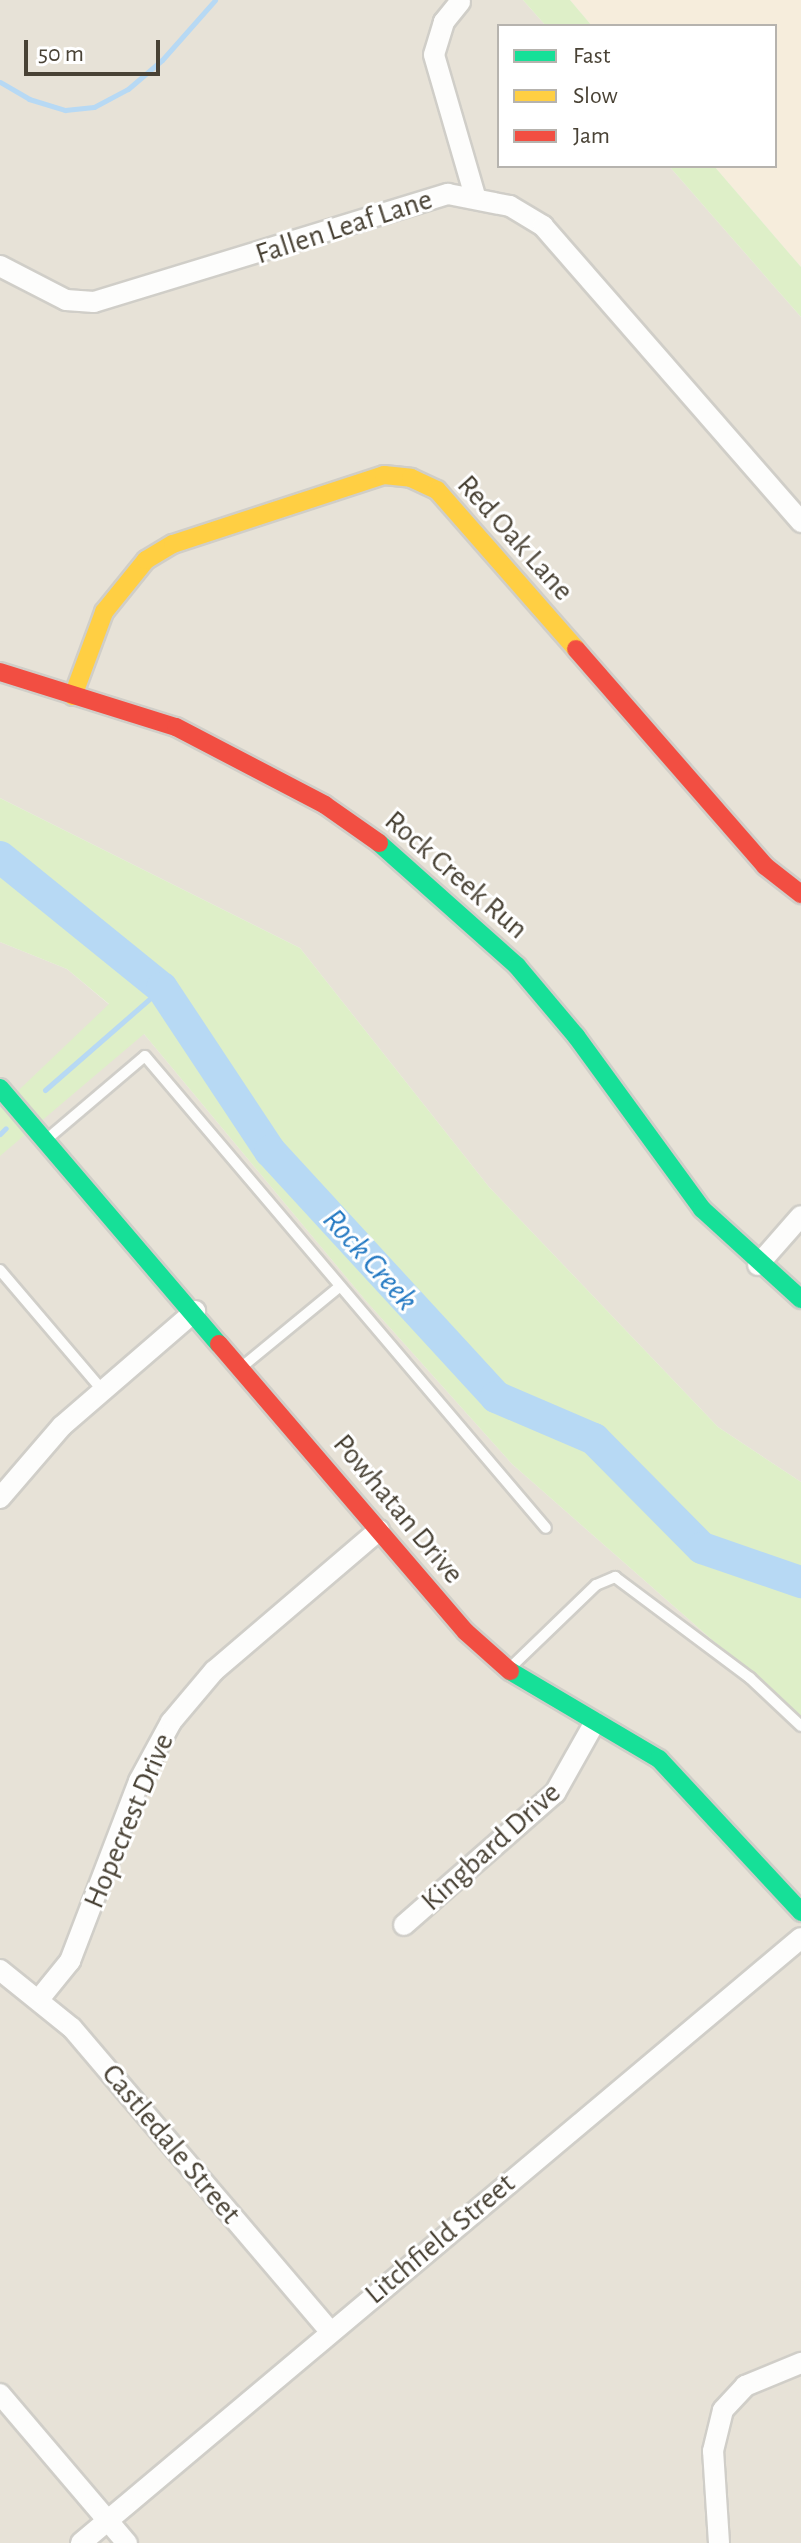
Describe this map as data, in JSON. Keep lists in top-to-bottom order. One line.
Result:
{"streets":{"street":["Fallen Leaf Lane","Red Oak Lane","Rock Creek Run","Powhatan Drive","Hopecrest Drive","Kingbard Drive","Castledale Street","Litchfield Street"]},"crossings":[["Red Oak Lane","Rock Creek Run"],["Powhatan Drive","Hopecrest Drive"],["Powhatan Drive","Kingbard Drive"],["Hopecrest Drive","Castledale Street"],["Castledale Street","Litchfield Street"]],"water":["Rock Creek"],"legend":["Fast","Slow","Jam"],"scale_bar":"50 m"}
